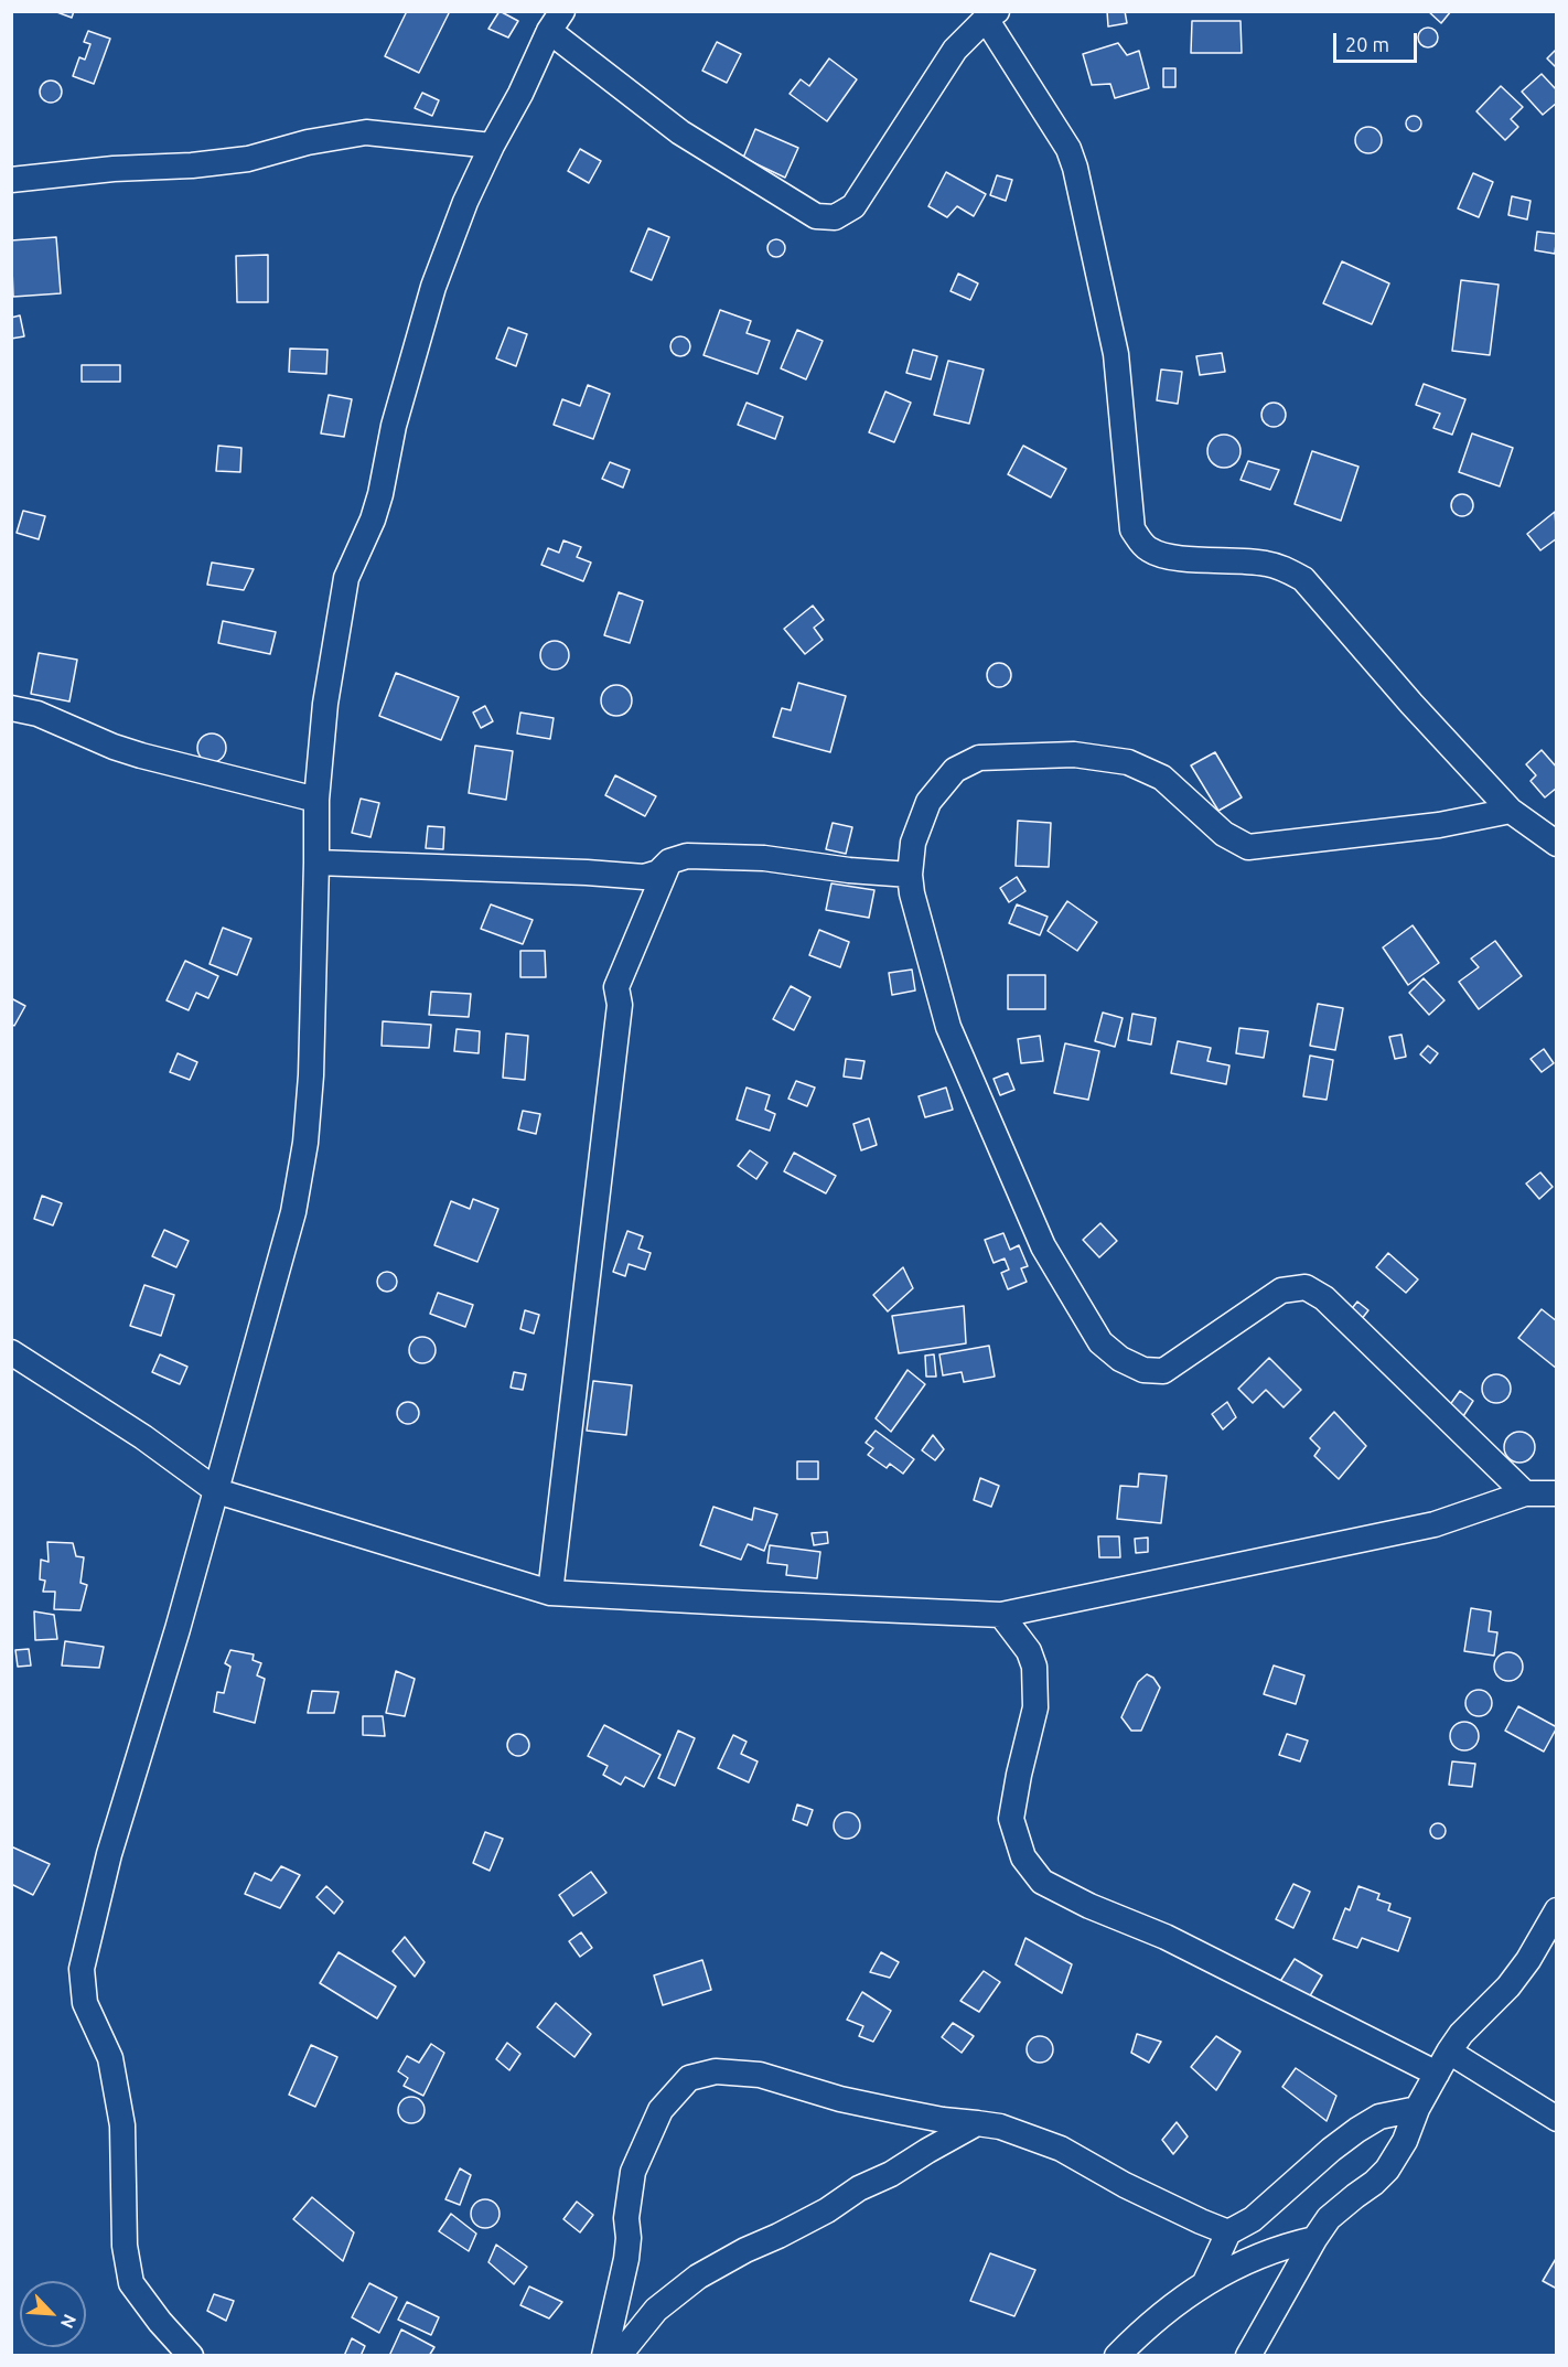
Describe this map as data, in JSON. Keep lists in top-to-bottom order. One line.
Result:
{"scale_bar":"20 m","north":"bottom right"}
